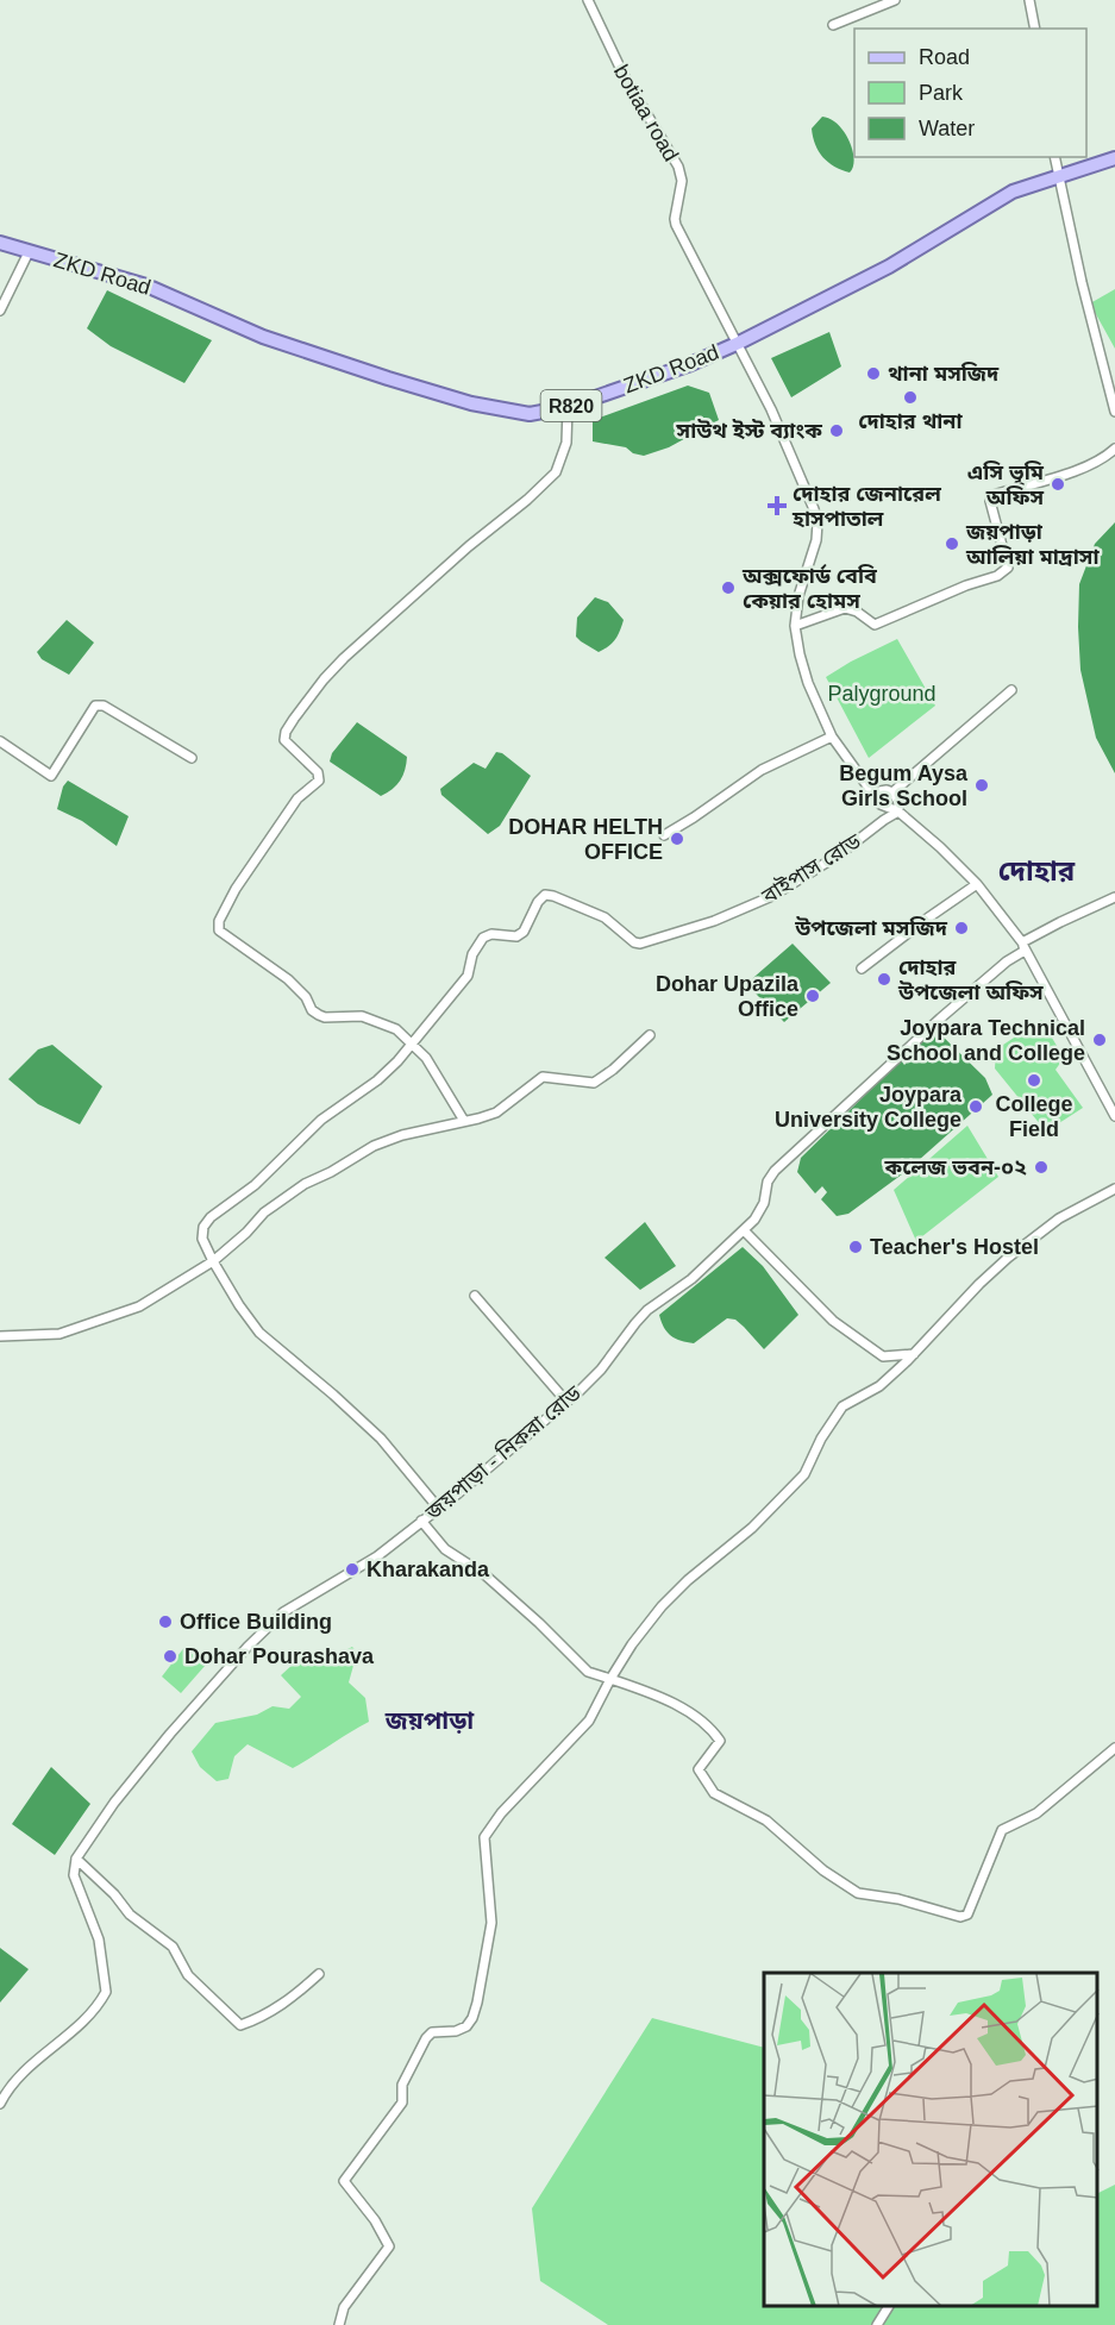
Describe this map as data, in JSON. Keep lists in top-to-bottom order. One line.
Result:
{"streets":{"main road":["ZKD Road","R820"],"street":["botiaa road","বাইপাস রোড","জয়পাড়া - নিকরা রোড"]},"crossings":[["botiaa road","ZKD Road"],["botiaa road","বাইপাস রোড"],["botiaa road","জয়পাড়া - নিকরা রোড"]],"districts":["দোহার","জয়পাড়া"],"parks":["Palyground"],"places":{"other":["থানা মসজিদ","দোহার থানা","সাউথ ইস্ট ব্যাংক","এসি ভূমি অফিস","জয়পাড়া আলিয়া মাদ্রাসা","অক্সফোর্ড বেবি কেয়ার হোমস","Begum Aysa Girls School","DOHAR HELTH OFFICE","উপজেলা মসজিদ","দোহার উপজেলা অফিস","Dohar Upazila Office","Joypara Technical School and College","College Field","Joypara University College","কলেজ ভবন-০২","Teacher's Hostel","Kharakanda","Office Building","Dohar Pourashava"],"health":["দোহার জেনারেল হাসপাতাল"]},"legend":["Road","Park","Water"]}
